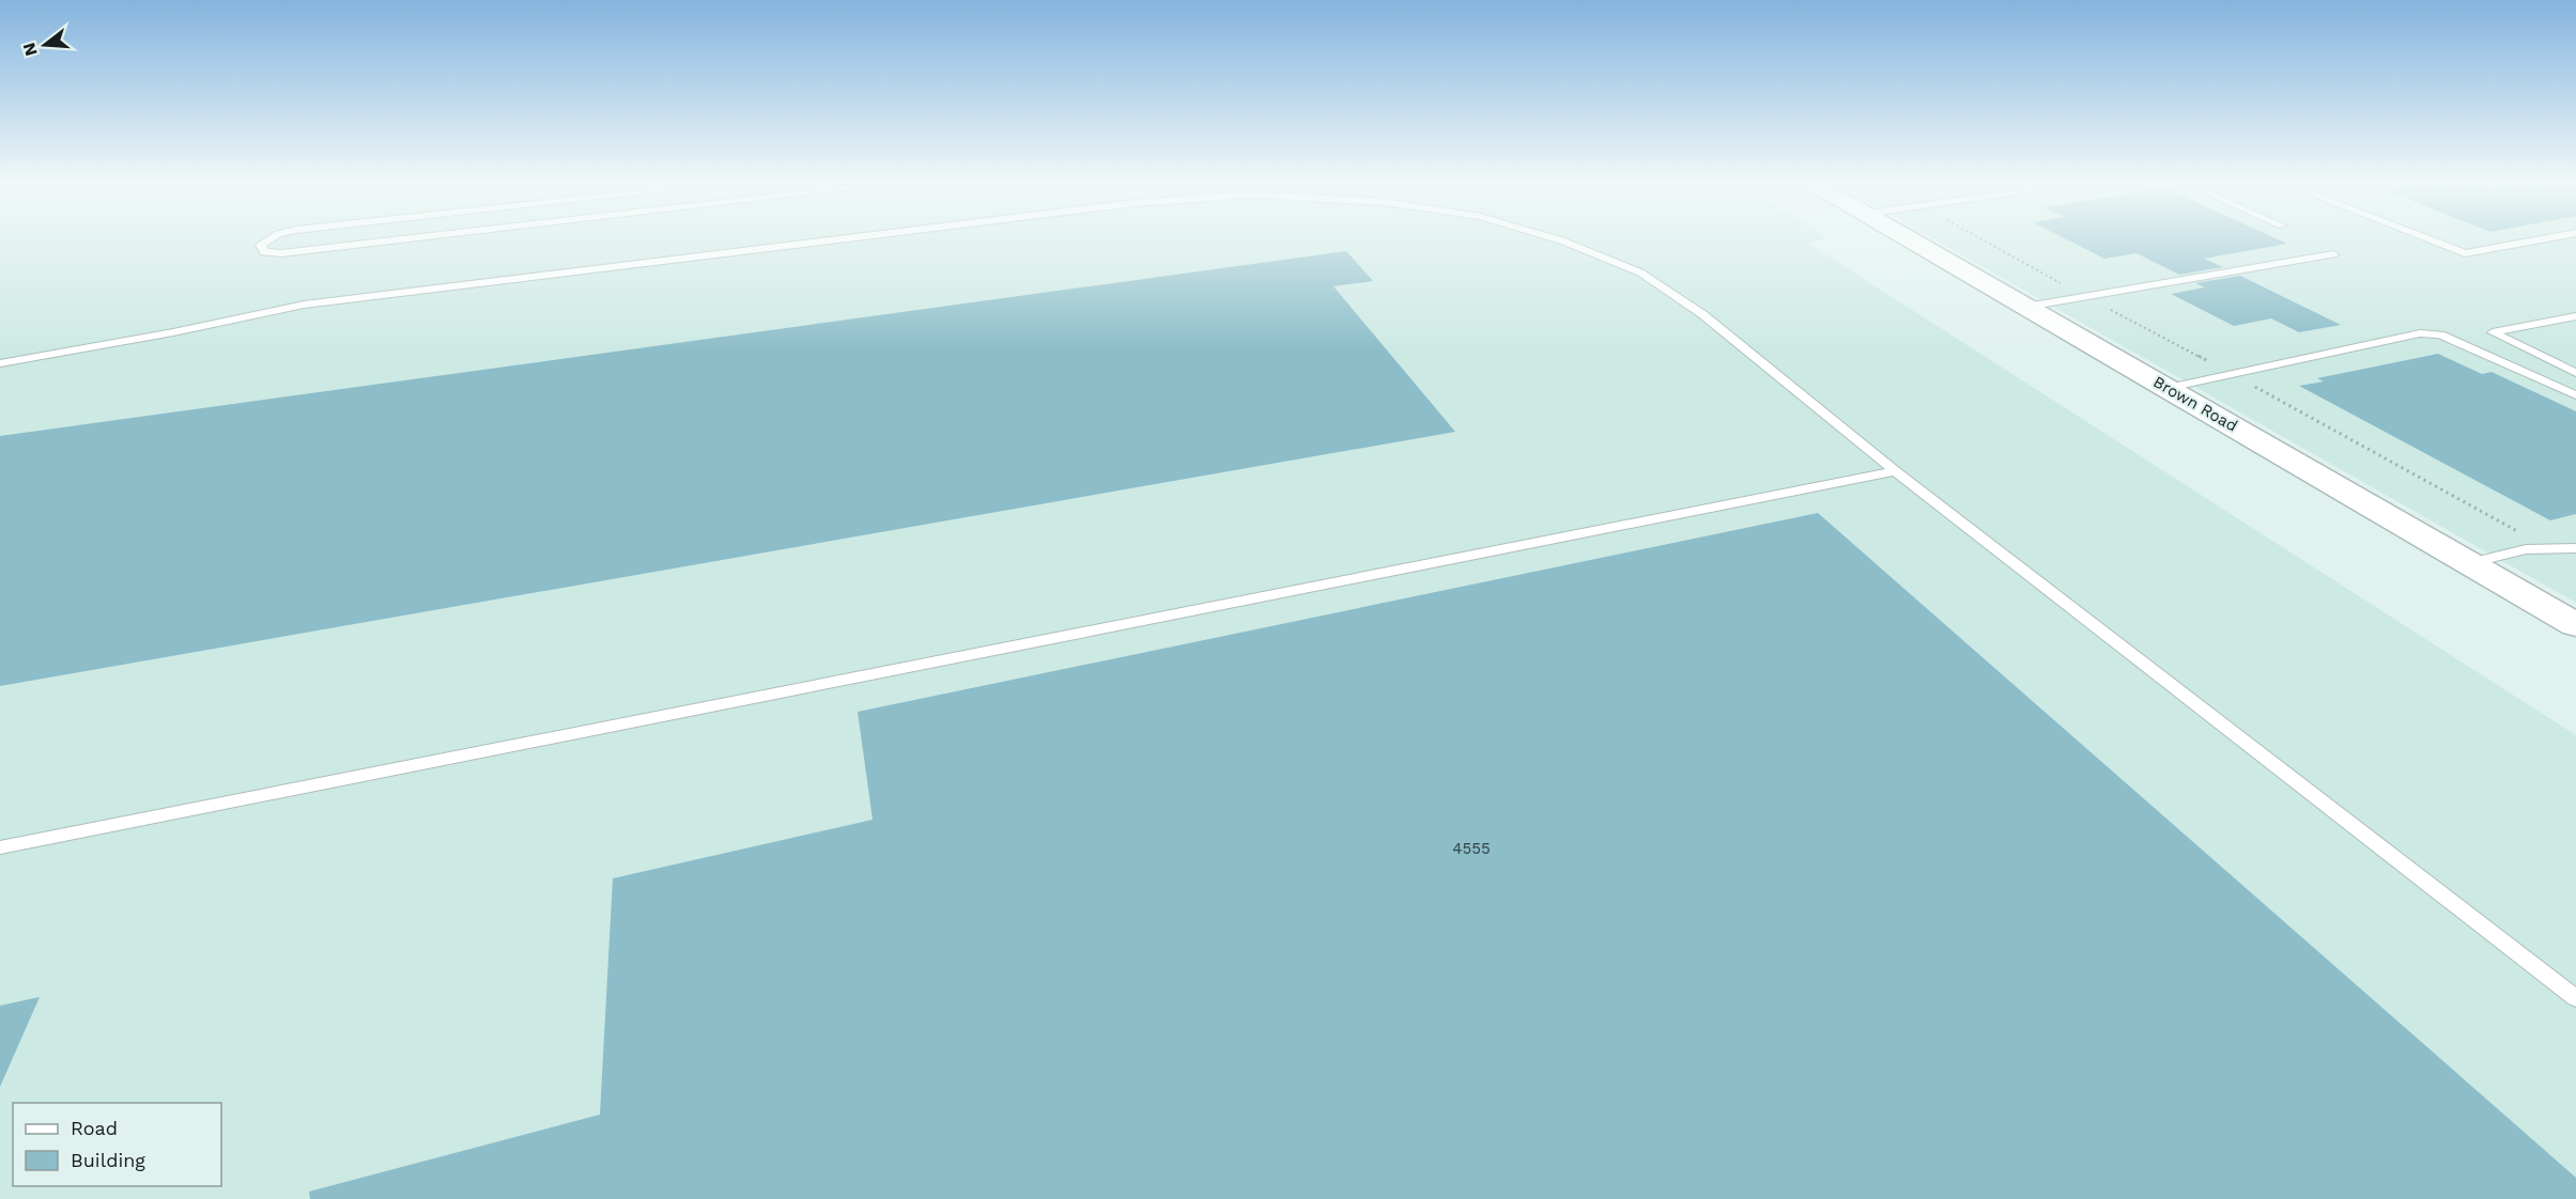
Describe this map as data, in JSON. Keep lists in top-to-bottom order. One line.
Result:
{"streets":{"main road":["Brown Road"]},"house_numbers":["4555"],"legend":["Road","Building"],"north":"left"}
